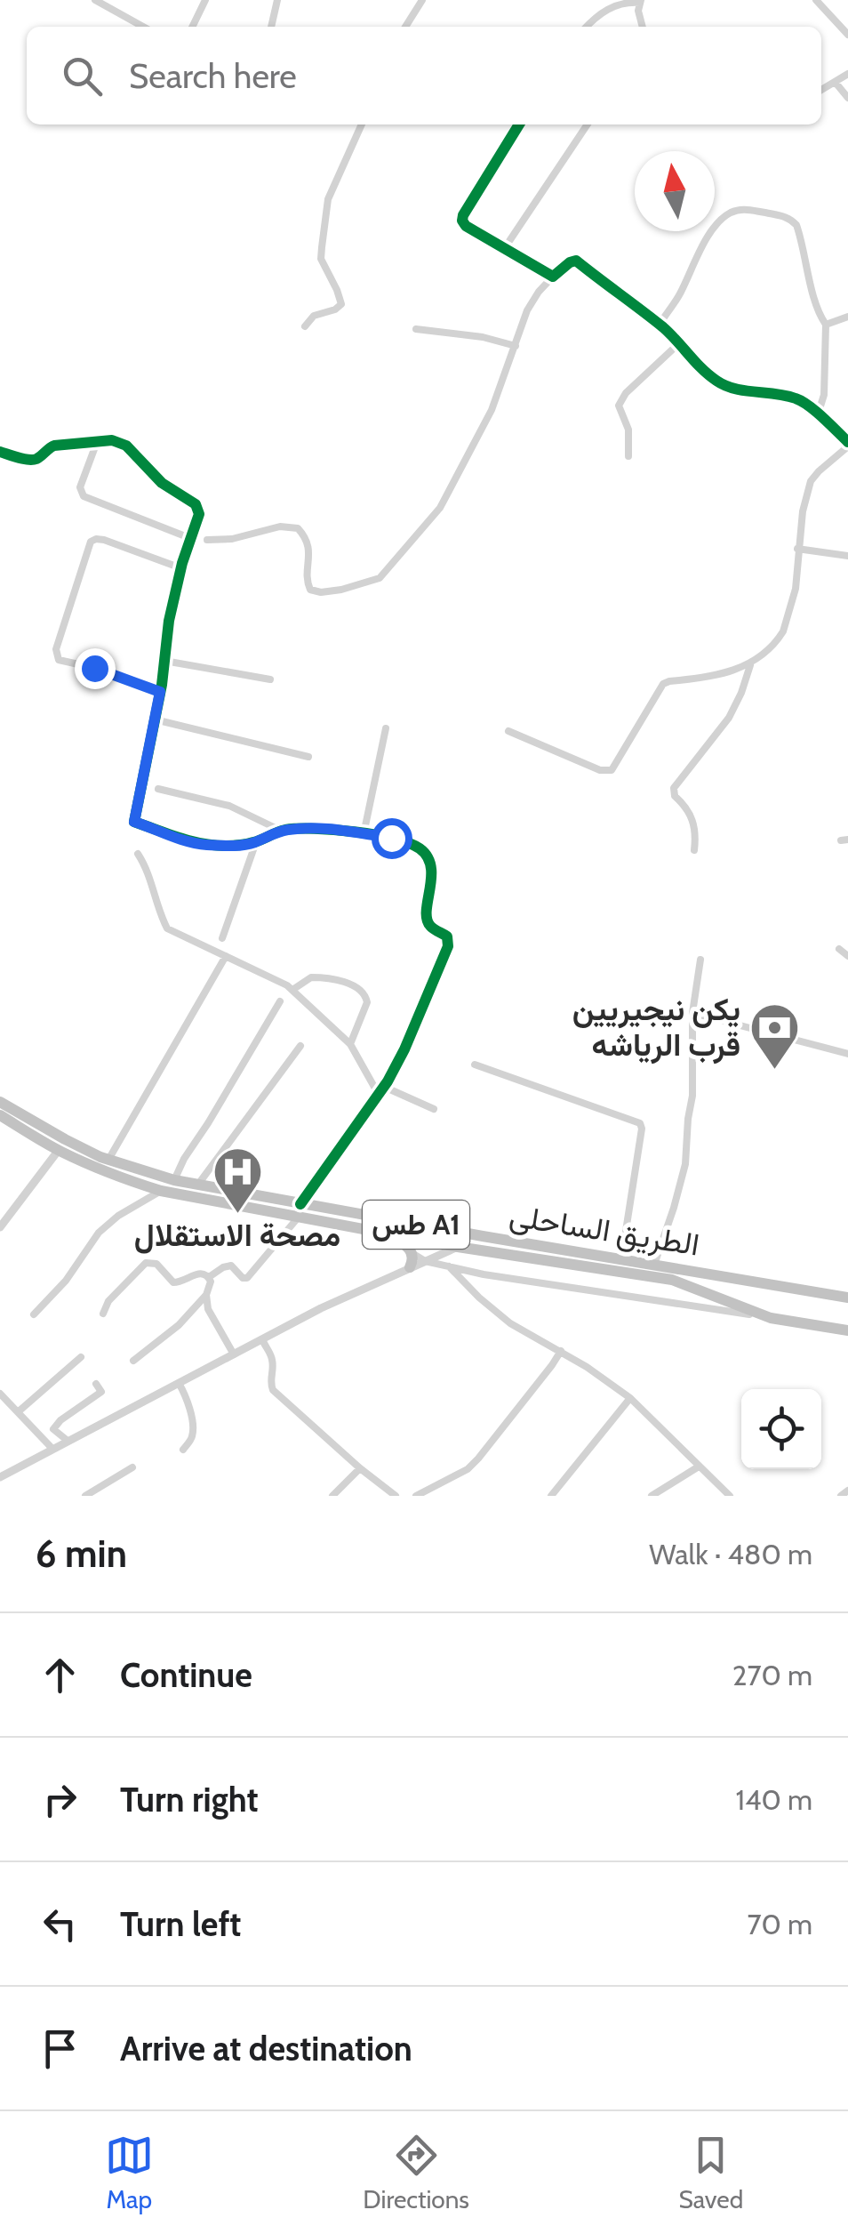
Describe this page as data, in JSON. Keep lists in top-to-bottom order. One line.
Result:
{"streets":{"highway":["طس A1","الطريق الساحلى"]},"places":{"bank":["يكن نيجيريين قرب الرياشه"],"hospital":["مصحة الاستقلال"]},"north":"top","page":{"search":"Search here","heading":["6 min","Walk · 480 m"],"list":[["Continue","270 m"],["Turn right","140 m"],["Turn left","70 m"],"Arrive at destination"],"nav":["Map","Directions","Saved"]}}
